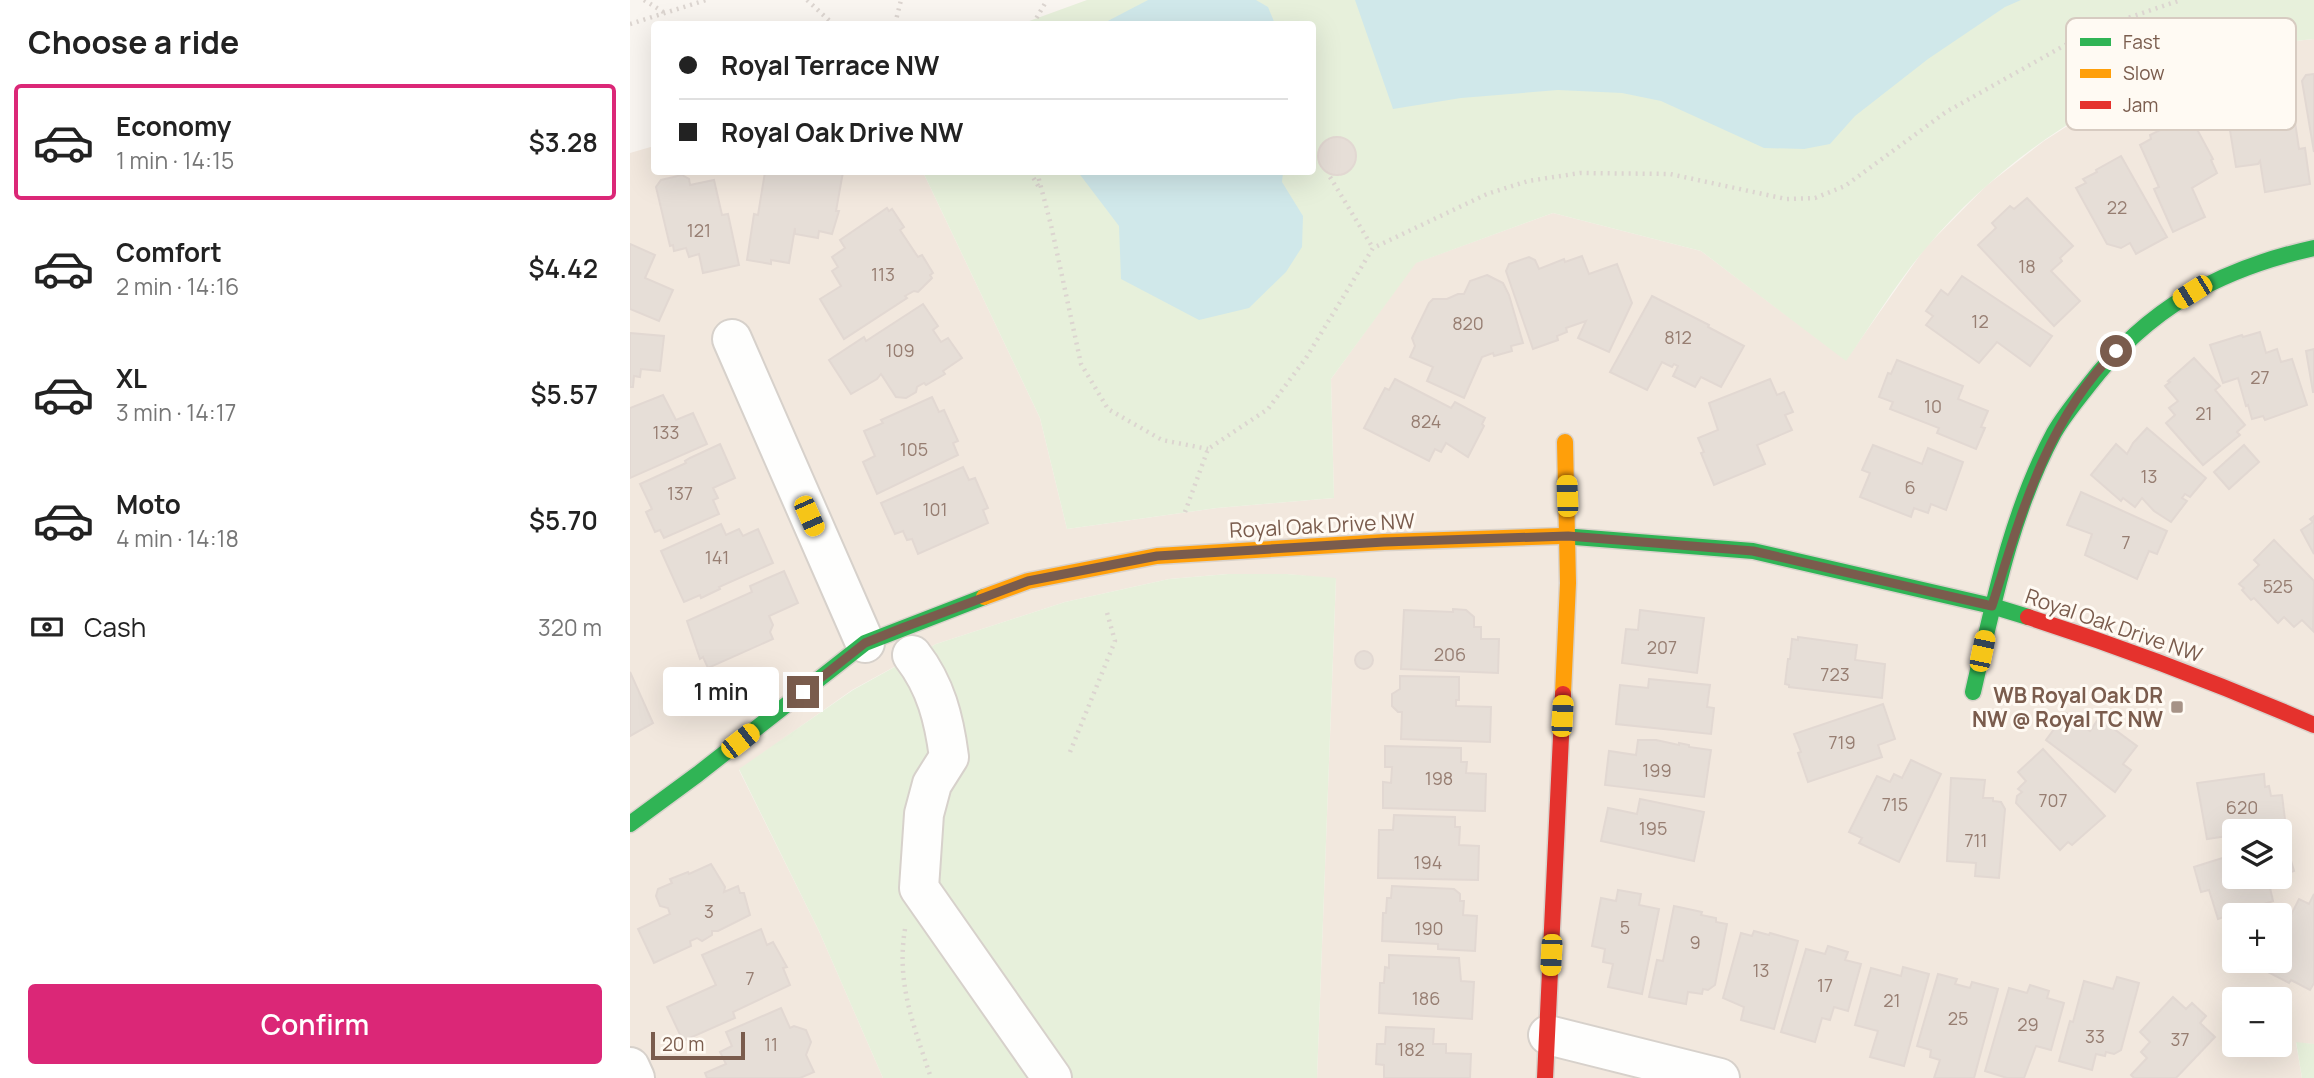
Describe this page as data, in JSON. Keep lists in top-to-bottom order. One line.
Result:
{"streets":{"street":["Royal Oak Drive NW"]},"places":{"transit":["WB Royal Oak DR NW @ Royal TC NW"]},"house_numbers":["22","121","18","113","12","820","812","109","27","10","21","824","133","105","13","6","137","101","7","141","525","207","206","723","719","199","198","707","715","620","195","711","194","3","5","190","9","13","7","17","186","21","25","29","33","37","11","182"],"legend":["Fast","Slow","Jam"],"scale_bar":"20 m","page":{"heading":"Choose a ride","banner":["Royal Terrace NW","Royal Oak Drive NW"],"list":[{"name":"Economy","note":"1 min · 14:15","value":"$3.28"},{"name":"Comfort","note":"2 min · 14:16","value":"$4.42"},{"name":"XL","note":"3 min · 14:17","value":"$5.57"},{"name":"Moto","note":"4 min · 14:18","value":"$5.70"}],"pay":["Cash","320 m"],"bubble":"1 min","map_buttons":["+","−"],"buttons":"Confirm","scale":"20 m"}}
